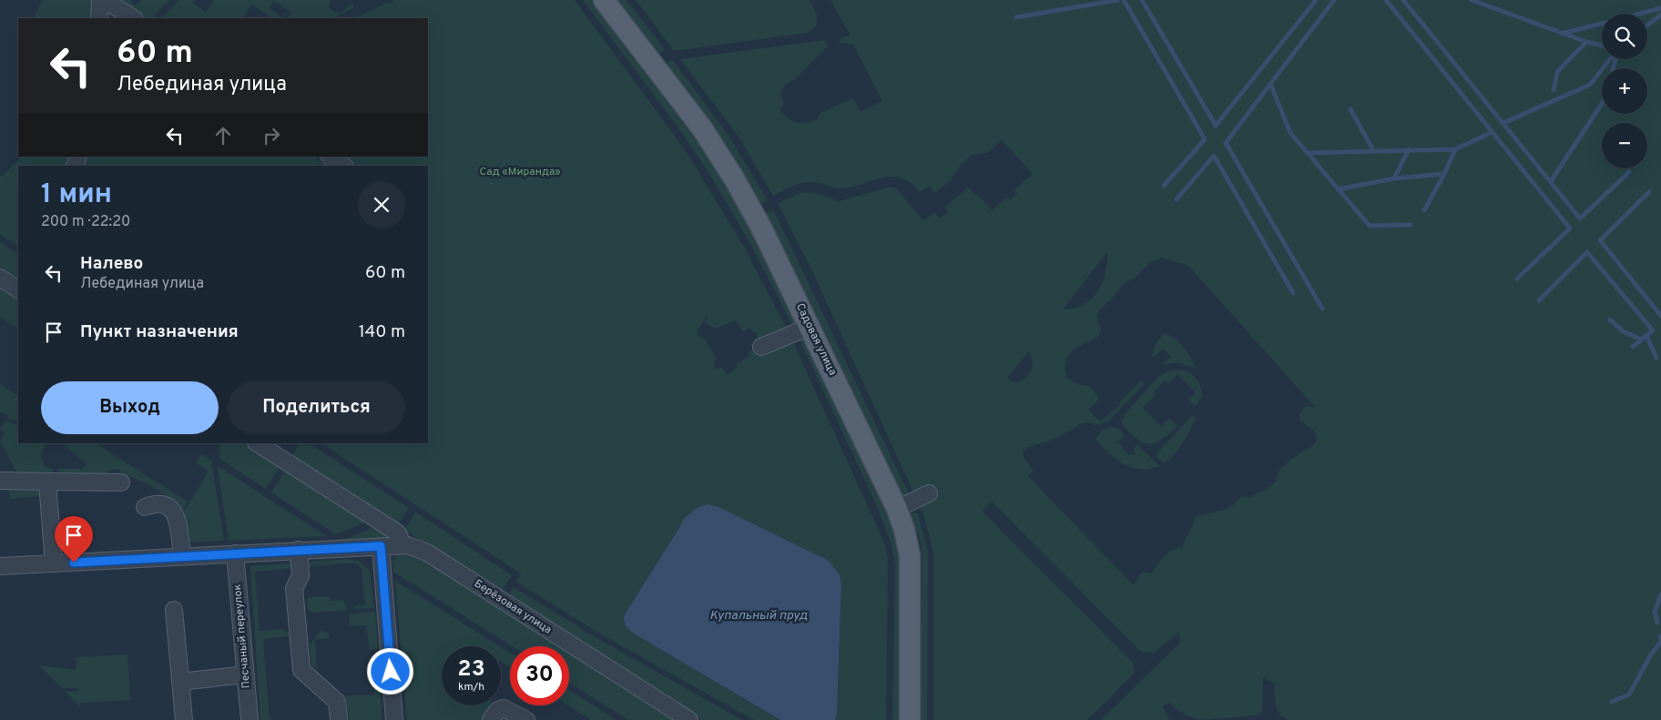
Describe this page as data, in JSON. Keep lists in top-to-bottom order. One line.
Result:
{"streets":{"main road":["Садовая улица"],"street":["Берёзовая улица","Песчаный переулок"]},"crossings":[["Берёзовая улица","Песчаный переулок"]],"water":["Купальный пруд"],"parks":["Сад «Миранда»"],"page":{"map_buttons":["+","−"],"turn":["60 m","Лебединая улица"],"heading":["1 мин","200 m · 22:20"],"list":[{"name":"Налево","note":"Лебединая улица","value":"60 m"},{"name":"Пункт назначения","value":"140 m"}],"buttons":["Выход","Поделиться"],"speed":"23 km/h","limit":"30"}}
